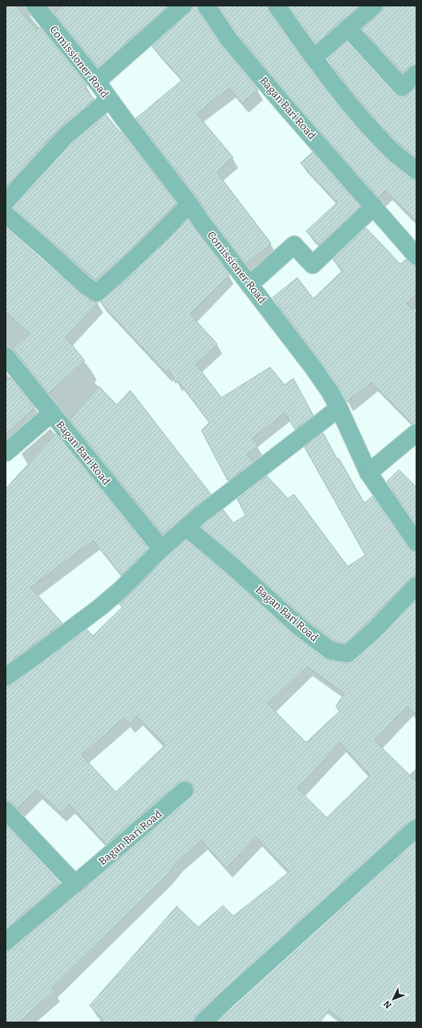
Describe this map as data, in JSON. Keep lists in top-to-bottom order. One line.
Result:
{"streets":{"street":["Comissioner Road","Bagan Bari Road"]},"north":"bottom left"}
